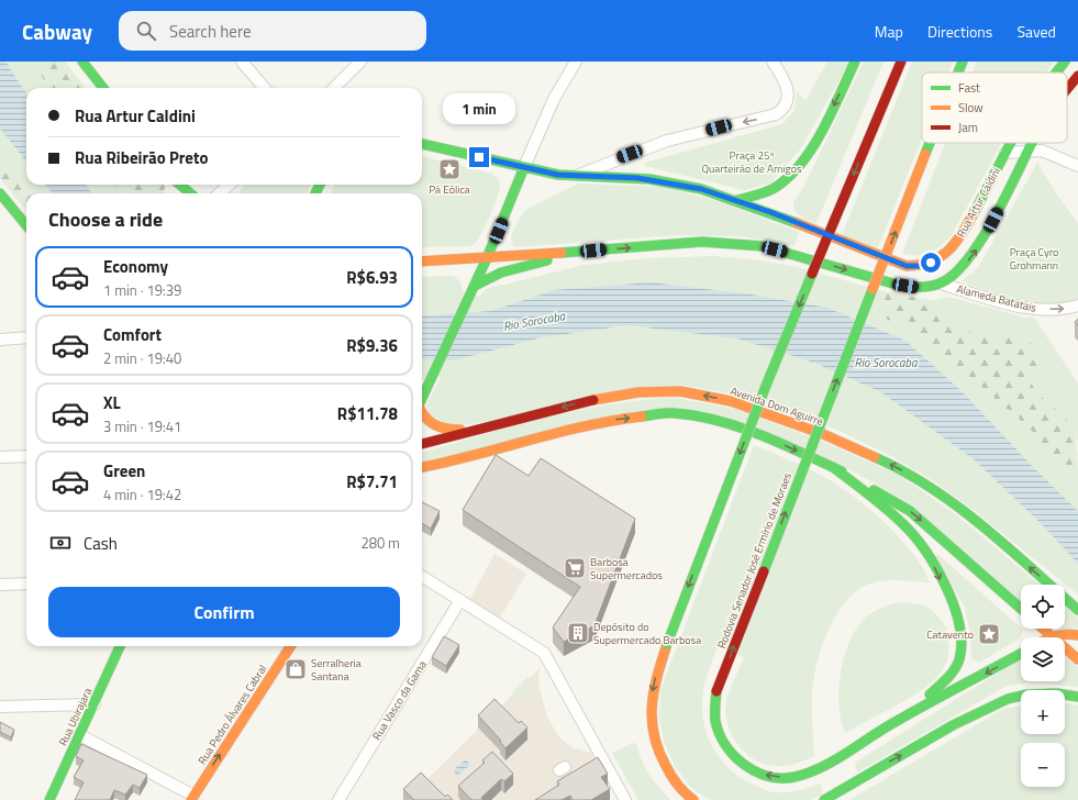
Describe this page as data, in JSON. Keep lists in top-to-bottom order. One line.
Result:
{"streets":{"main road":["Rua Artur Caldini","Avenida Dom Aguirre","Rodovia Senador José Ermírio de Moraes","Rua Pedro Álvares Cabral","Rua Ubirajara"],"street":["Alameda Batatais","Rua Vasco da Gama"]},"one_way":["Alameda Batatais","Rua Pedro Álvares Cabral"],"water":["Rio Sorocaba"],"parks":["Praça 25º Quarteirão de Amigos","Praça Cyro Grohmann"],"places":{"place":["Pá Eólica","Catavento"],"supermarket":["Barbosa Supermercados"],"building":["Depósito do Supermercado Barbosa"],"shop":["Serralheria Santana"]},"legend":["Fast","Slow","Jam"],"page":{"header":"Cabway","search":"Search here","nav":["Map","Directions","Saved"],"banner":["Rua Artur Caldini","Rua Ribeirão Preto"],"bubble":"1 min","heading":"Choose a ride","list":[{"name":"Economy","note":"1 min · 19:39","value":"R$6.93"},{"name":"Comfort","note":"2 min · 19:40","value":"R$9.36"},{"name":"XL","note":"3 min · 19:41","value":"R$11.78"},{"name":"Green","note":"4 min · 19:42","value":"R$7.71"}],"pay":["Cash","280 m"],"buttons":"Confirm","map_buttons":["+","−"]}}
